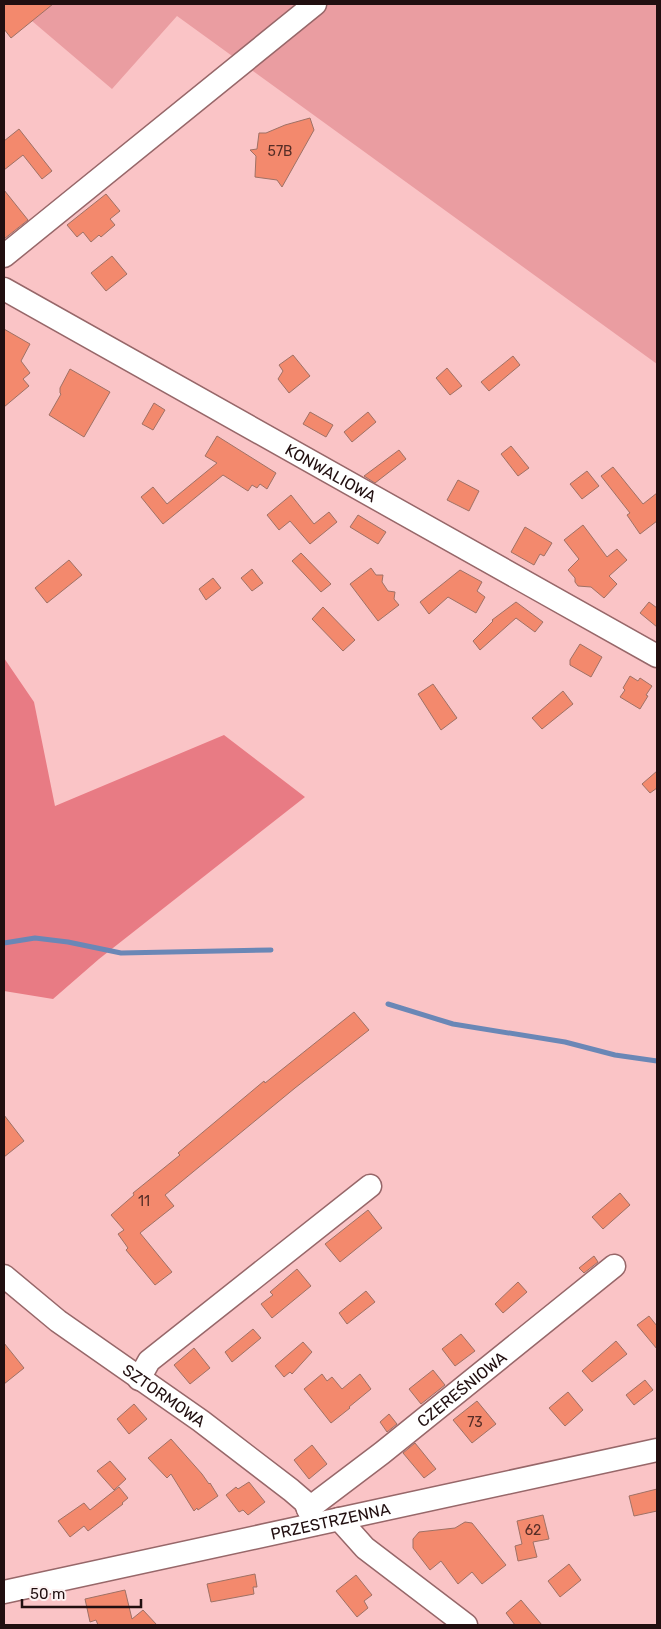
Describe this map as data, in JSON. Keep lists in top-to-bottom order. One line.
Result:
{"streets":{"street":["KONWALIOWA","CZEREŚNIOWA","SZTORMOWA","PRZESTRZENNA"]},"crossings":[["CZEREŚNIOWA","SZTORMOWA"],["CZEREŚNIOWA","PRZESTRZENNA"],["SZTORMOWA","PRZESTRZENNA"]],"house_numbers":["57B","11","73","62"],"scale_bar":"50 m"}
